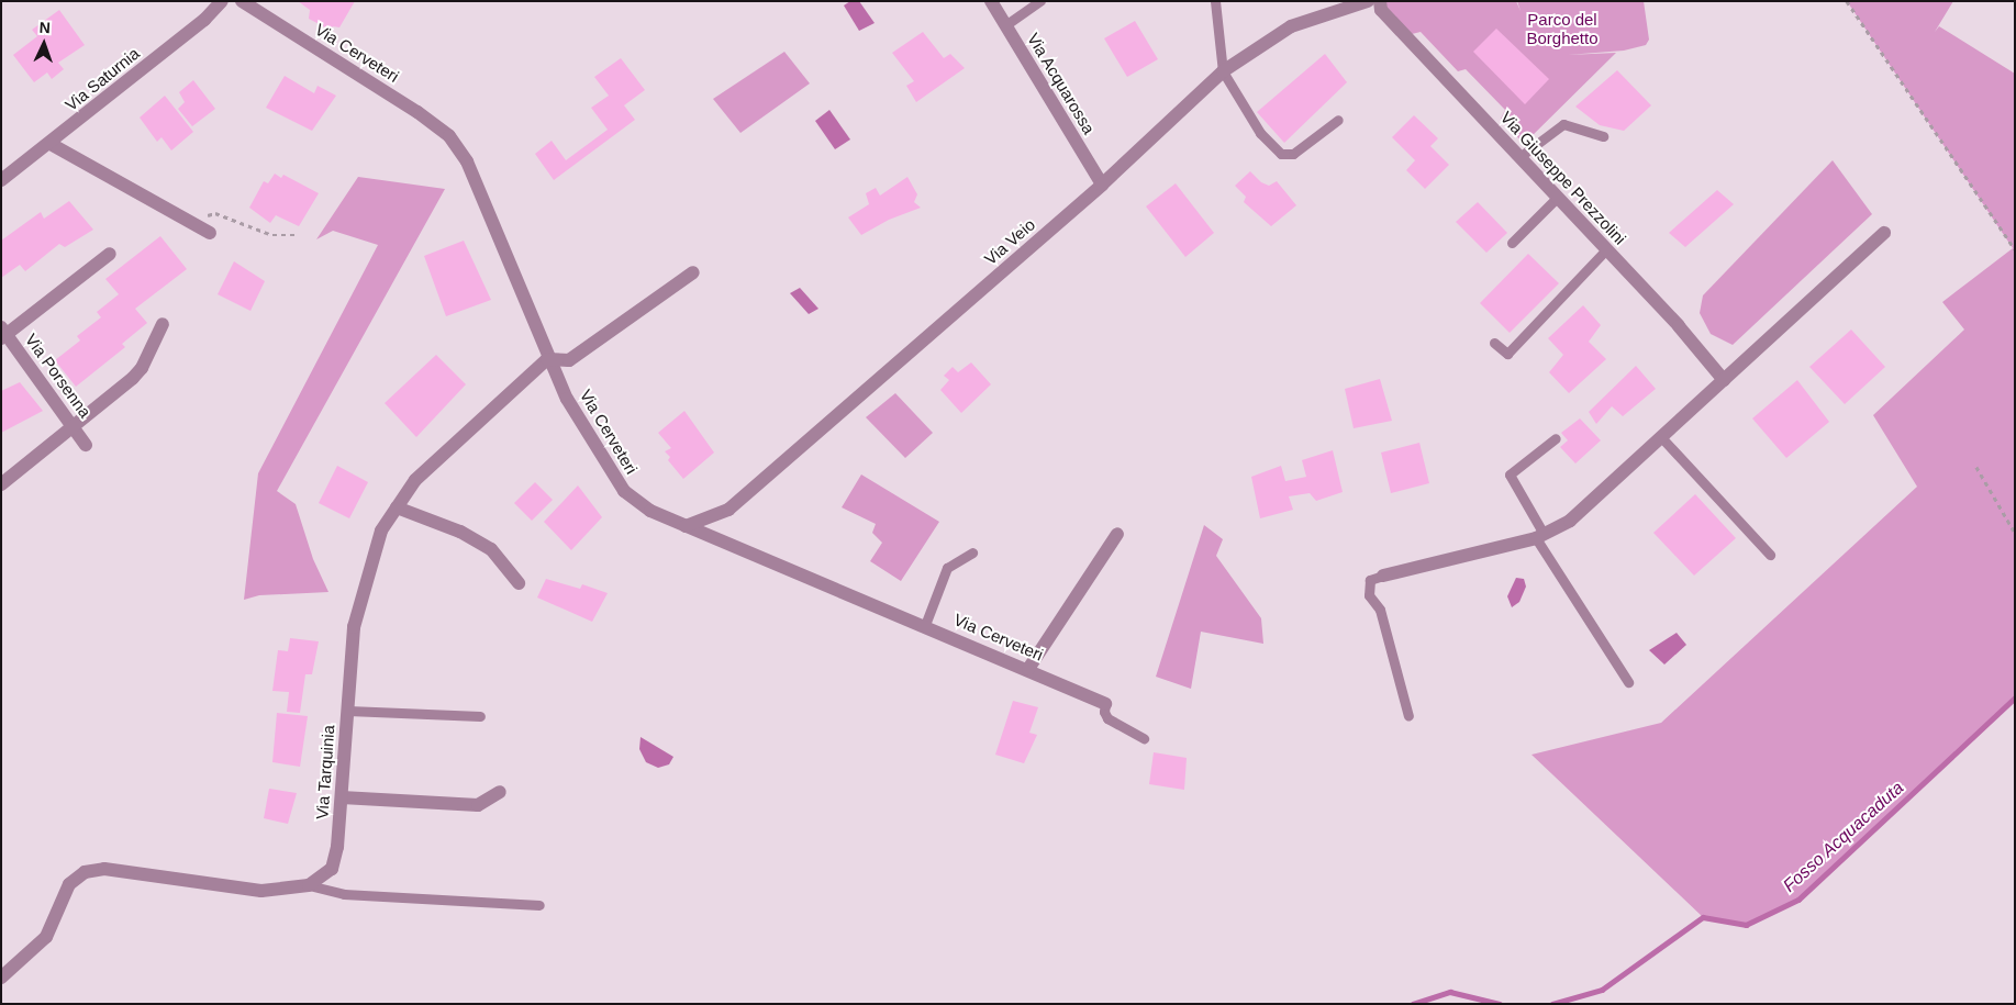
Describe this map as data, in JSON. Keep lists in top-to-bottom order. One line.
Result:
{"streets":{"street":["Via Cerveteri","Via Saturnia","Via Acquarossa","Via Giuseppe Prezzolini","Via Veio","Via Porsenna","Via Tarquinia"]},"crossings":[["Via Cerveteri","Via Veio"],["Via Cerveteri","Via Tarquinia"],["Via Acquarossa","Via Veio"]],"water":["Fosso Acquacaduta"],"parks":["Parco del Borghetto"],"north":"top"}
